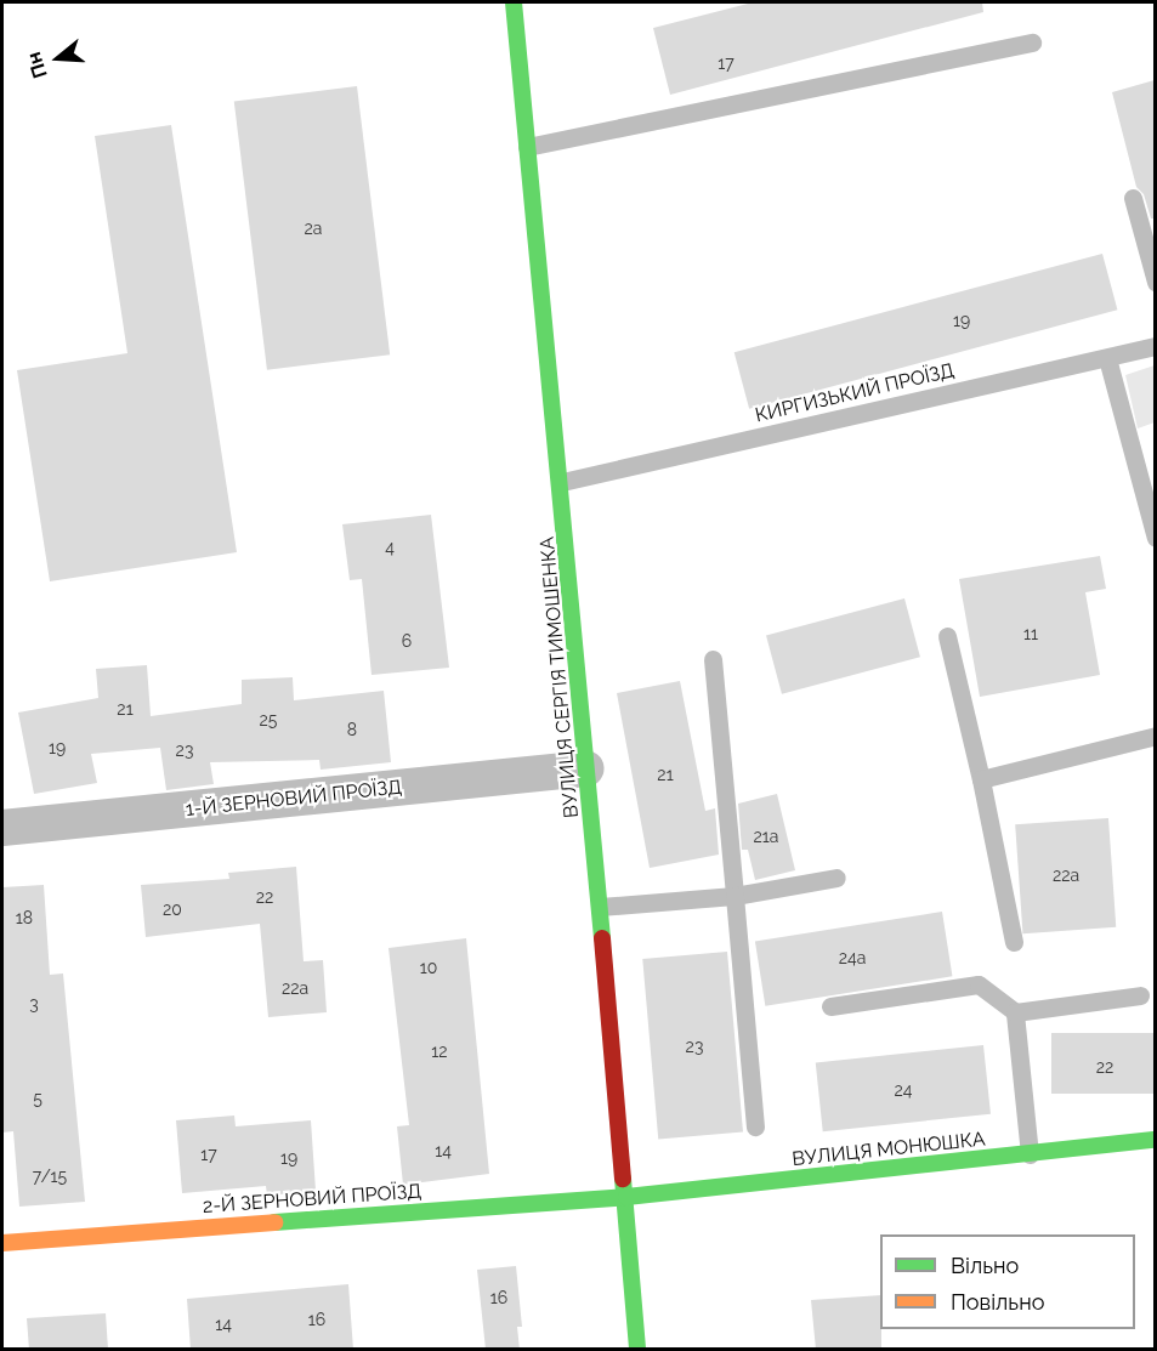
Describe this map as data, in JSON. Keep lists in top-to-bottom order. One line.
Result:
{"streets":{"street":["ВУЛИЦЯ СЕРГІЯ ТИМОШЕНКА","1-Й ЗЕРНОВИЙ ПРОЇЗД","ВУЛИЦЯ МОНЮШКА","2-Й ЗЕРНОВИЙ ПРОЇЗД"],"lane":["КИРГИЗЬКИЙ ПРОЇЗД"]},"crossings":[["КИРГИЗЬКИЙ ПРОЇЗД","ВУЛИЦЯ СЕРГІЯ ТИМОШЕНКА"],["ВУЛИЦЯ СЕРГІЯ ТИМОШЕНКА","1-Й ЗЕРНОВИЙ ПРОЇЗД"],["ВУЛИЦЯ СЕРГІЯ ТИМОШЕНКА","ВУЛИЦЯ МОНЮШКА"],["ВУЛИЦЯ СЕРГІЯ ТИМОШЕНКА","2-Й ЗЕРНОВИЙ ПРОЇЗД"],["ВУЛИЦЯ МОНЮШКА","2-Й ЗЕРНОВИЙ ПРОЇЗД"]],"house_numbers":["17","2а","19","4","11","6","21","25","8","19","23","21","21а","22а","22","20","18","24а","10","22а","3","23","12","22","24","5","14","17","19","7/15","16","16","14"],"legend":["Вільно","Повільно"],"north":"left"}
